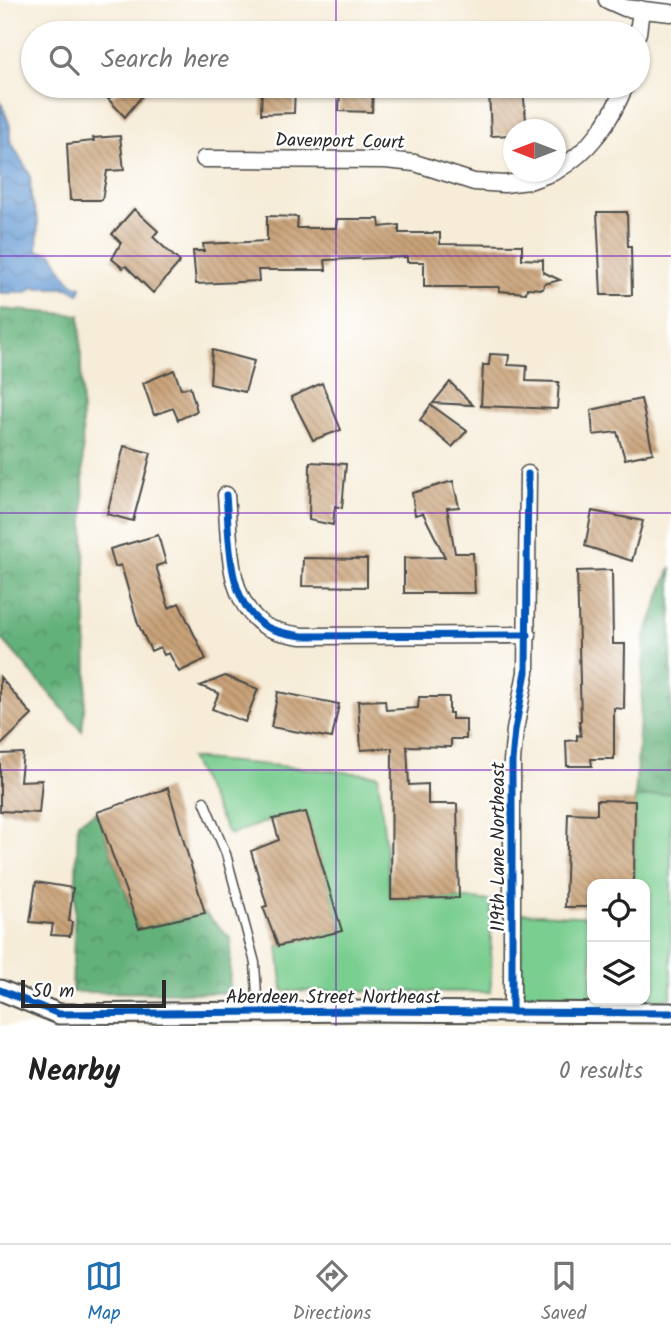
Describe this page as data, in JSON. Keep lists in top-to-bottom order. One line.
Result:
{"streets":{"street":["Davenport Court","119th Lane Northeast","Aberdeen Street Northeast"]},"crossings":[["119th Lane Northeast","Aberdeen Street Northeast"]],"scale_bar":"50 m","north":"left","page":{"search":"Search here","scale":"50 m","heading":["Nearby","0 results"],"nav":["Map","Directions","Saved"]}}
